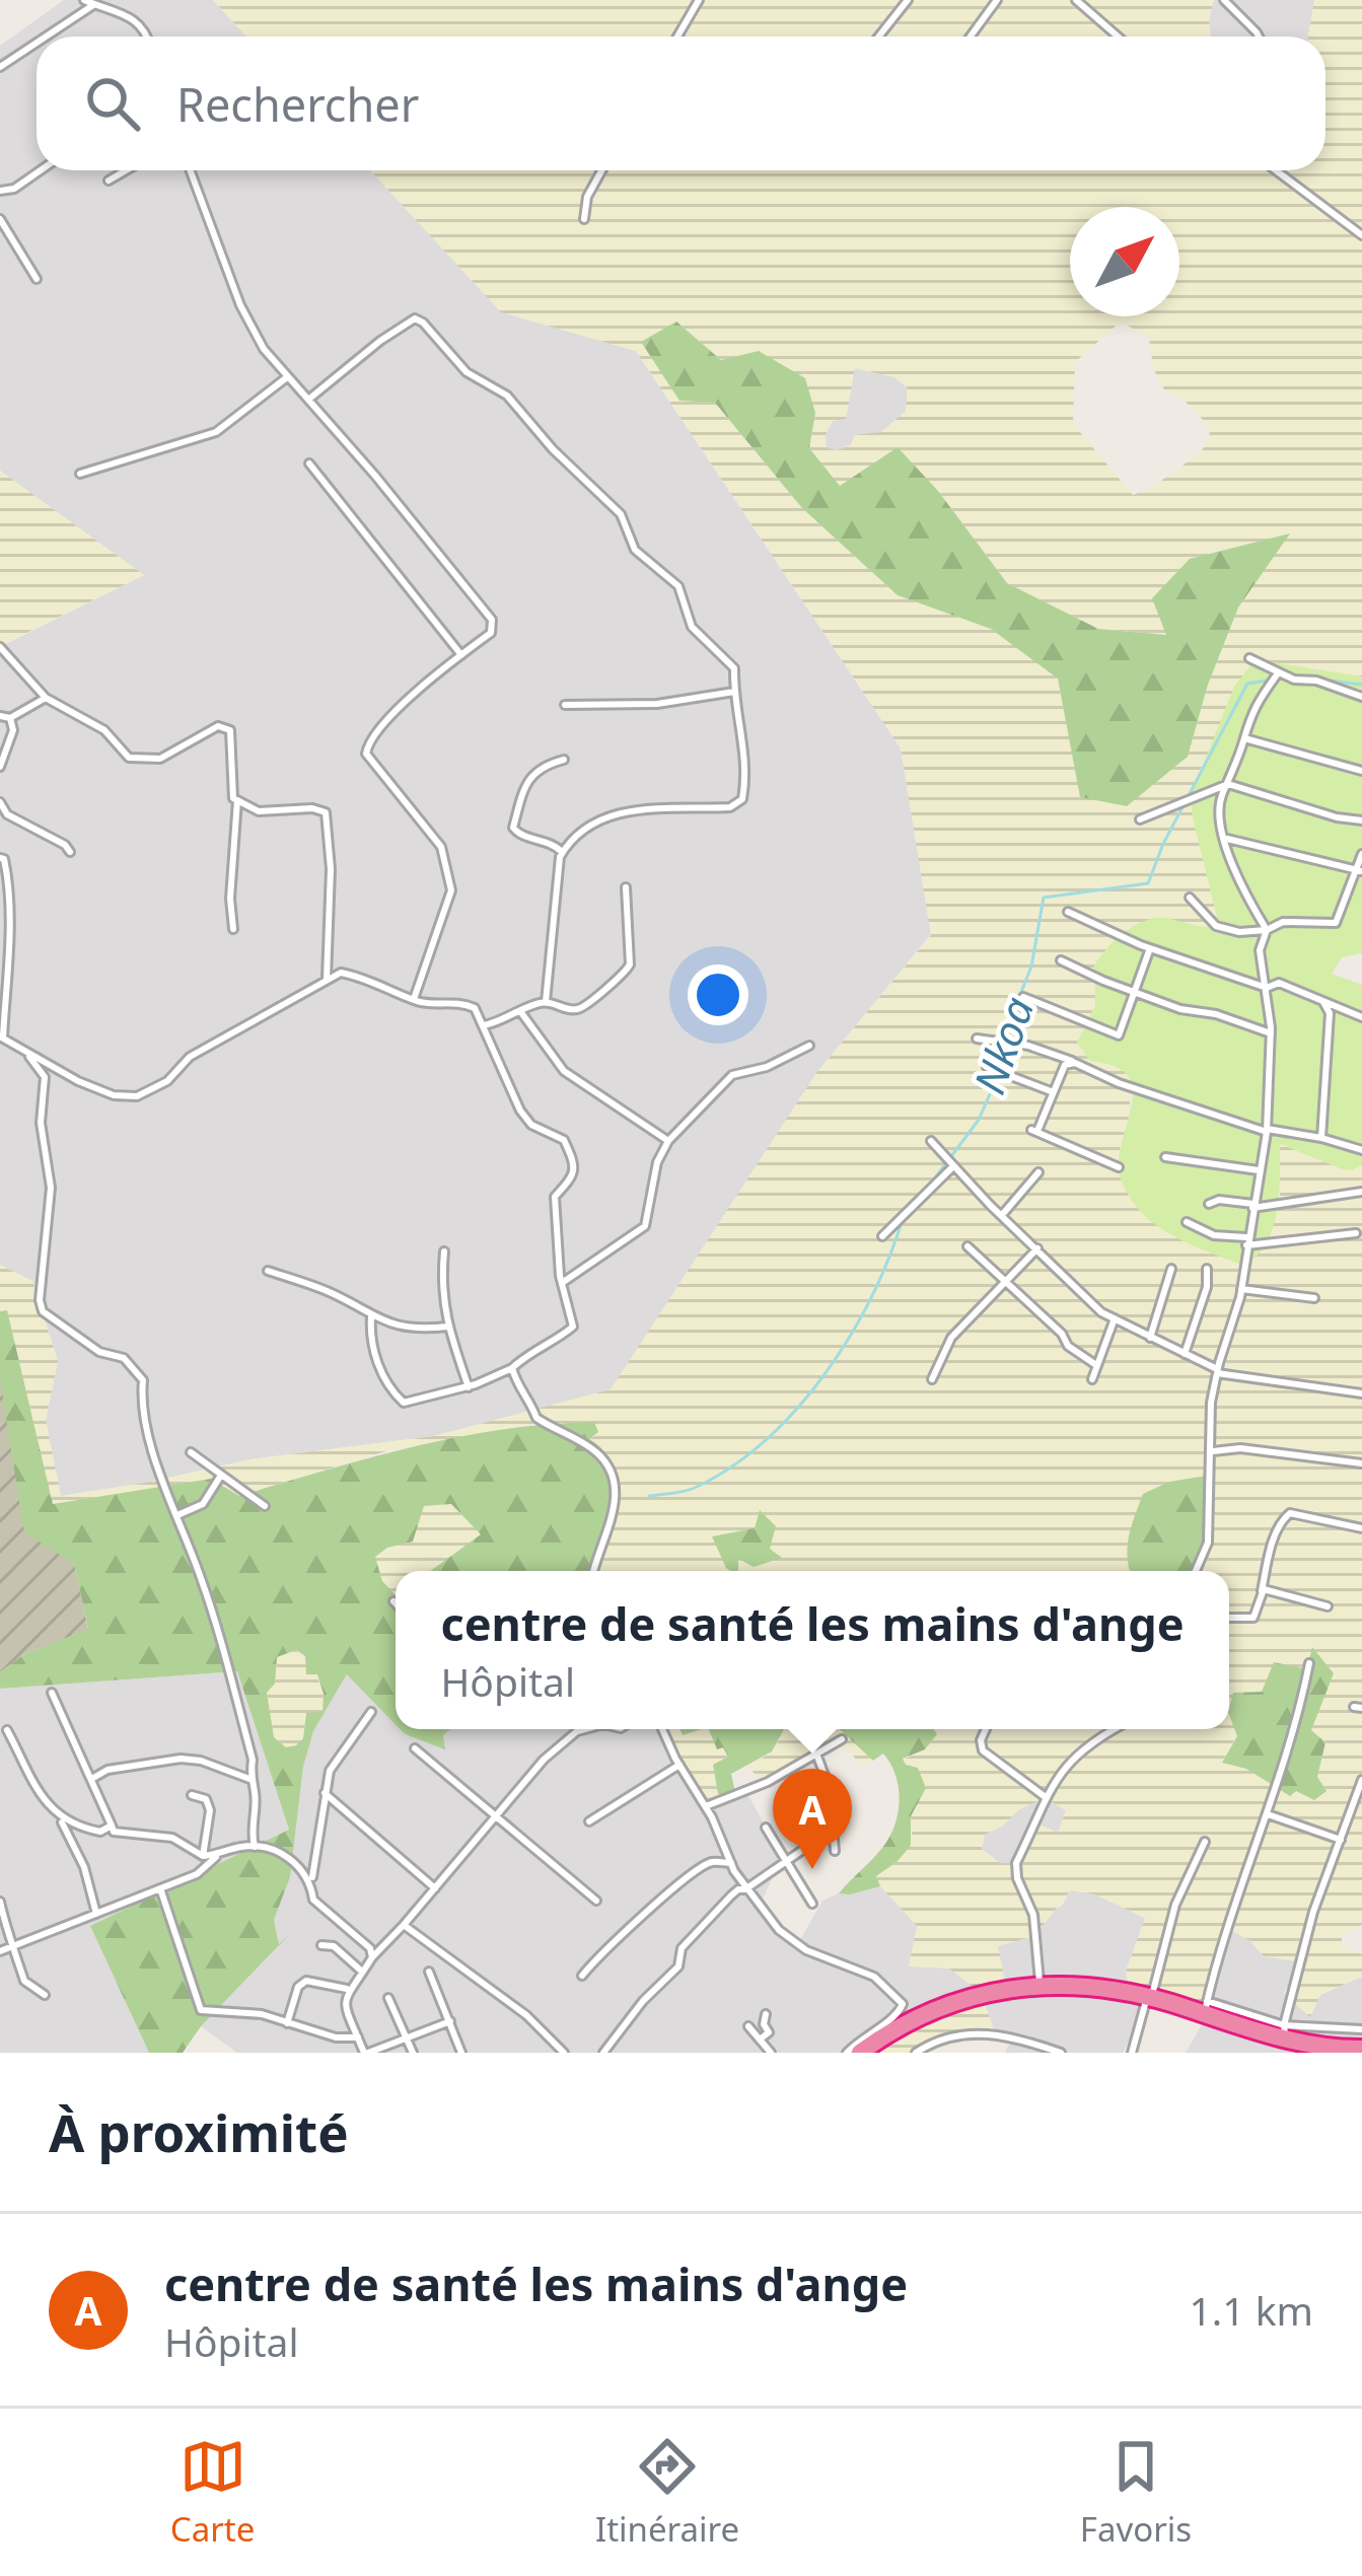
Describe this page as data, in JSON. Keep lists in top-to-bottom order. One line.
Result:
{"water":["Nkoa"],"north":"top right","page":{"search":"Rechercher","popup":["centre de santé les mains d'ange","Hôpital"],"pins":"A","heading":"À proximité","list":[{"mark":"A","name":"centre de santé les mains d'ange","note":"Hôpital","value":"1.1 km"}],"nav":["Carte","Itinéraire","Favoris"]}}
